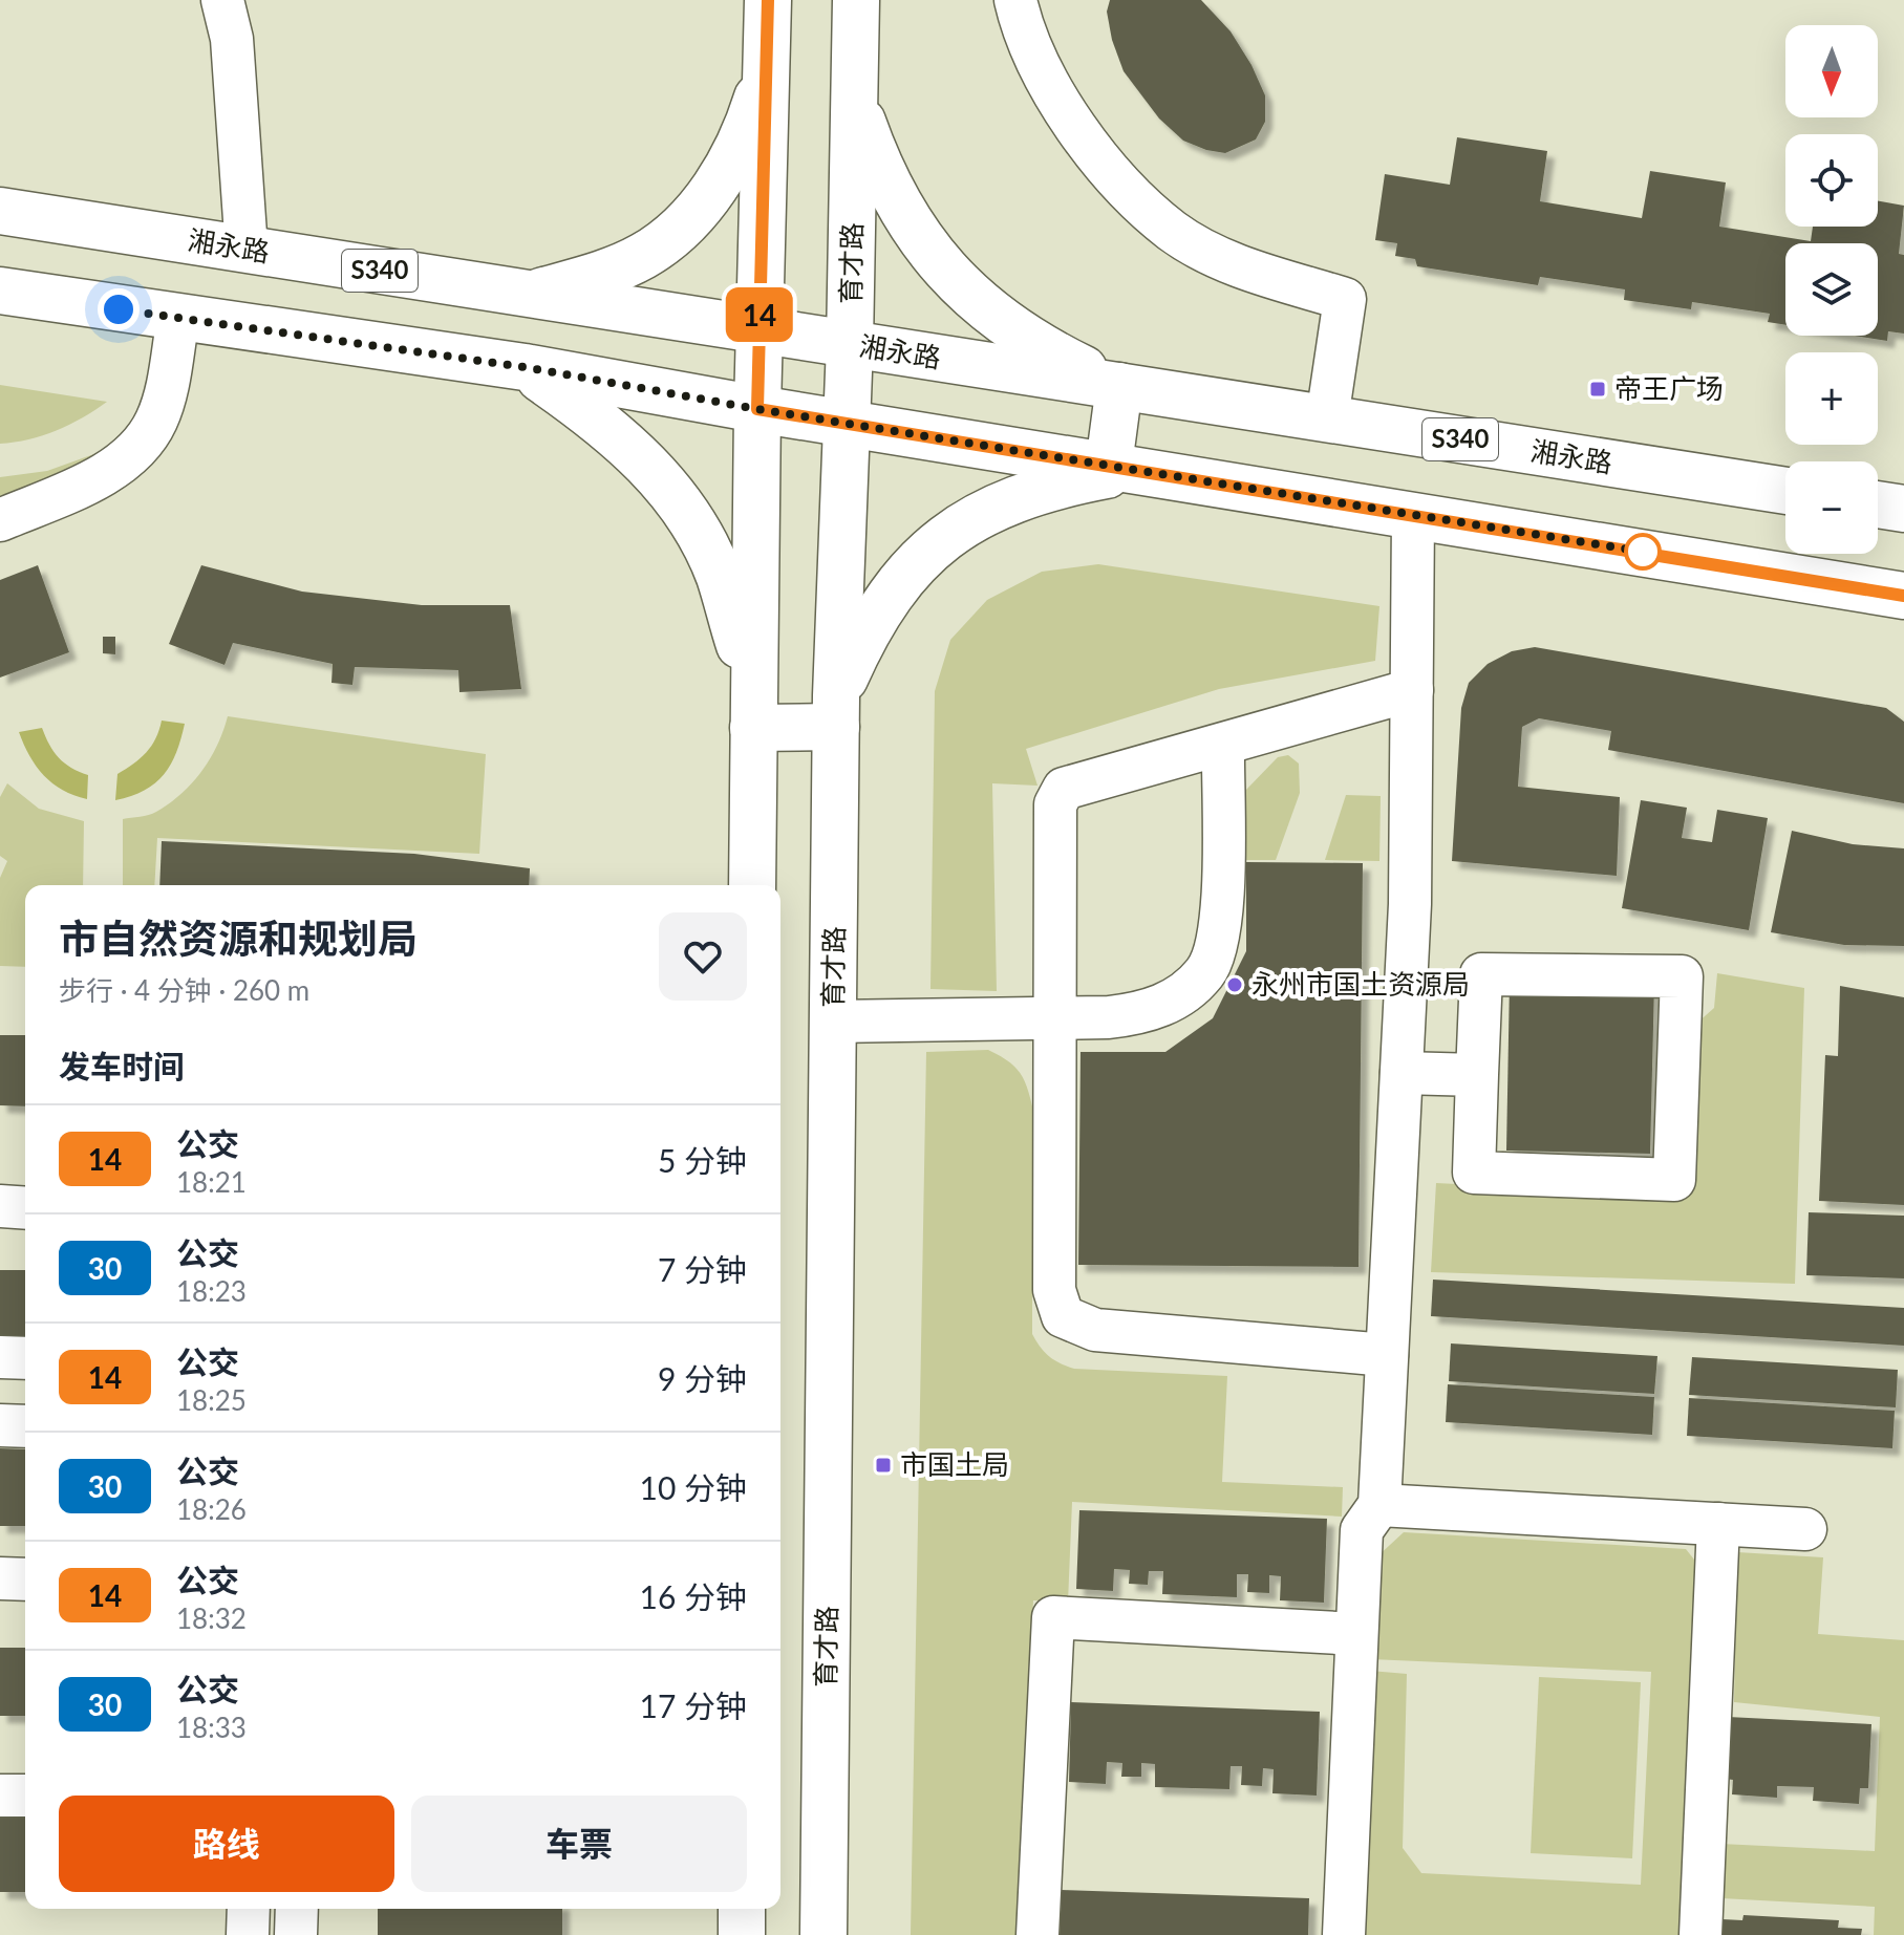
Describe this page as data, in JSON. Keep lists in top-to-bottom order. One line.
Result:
{"streets":{"main road":["湘永路","育才路","S340"]},"crossings":[["湘永路","育才路"]],"places":{"transit":["帝王广场","市国土局"],"other":["永州市国土资源局"]},"lines":["bus line 14"],"north":"bottom","page":{"on_map":"14","map_buttons":["+","−"],"heading":[["市自然资源和规划局","步行 · 4 分钟 · 260 m"],"发车时间"],"list":[{"mark":"14","name":"公交","note":"18:21","value":"5 分钟"},{"mark":"30","name":"公交","note":"18:23","value":"7 分钟"},{"mark":"14","name":"公交","note":"18:25","value":"9 分钟"},{"mark":"30","name":"公交","note":"18:26","value":"10 分钟"},{"mark":"14","name":"公交","note":"18:32","value":"16 分钟"},{"mark":"30","name":"公交","note":"18:33","value":"17 分钟"}],"buttons":["路线","车票"]}}
